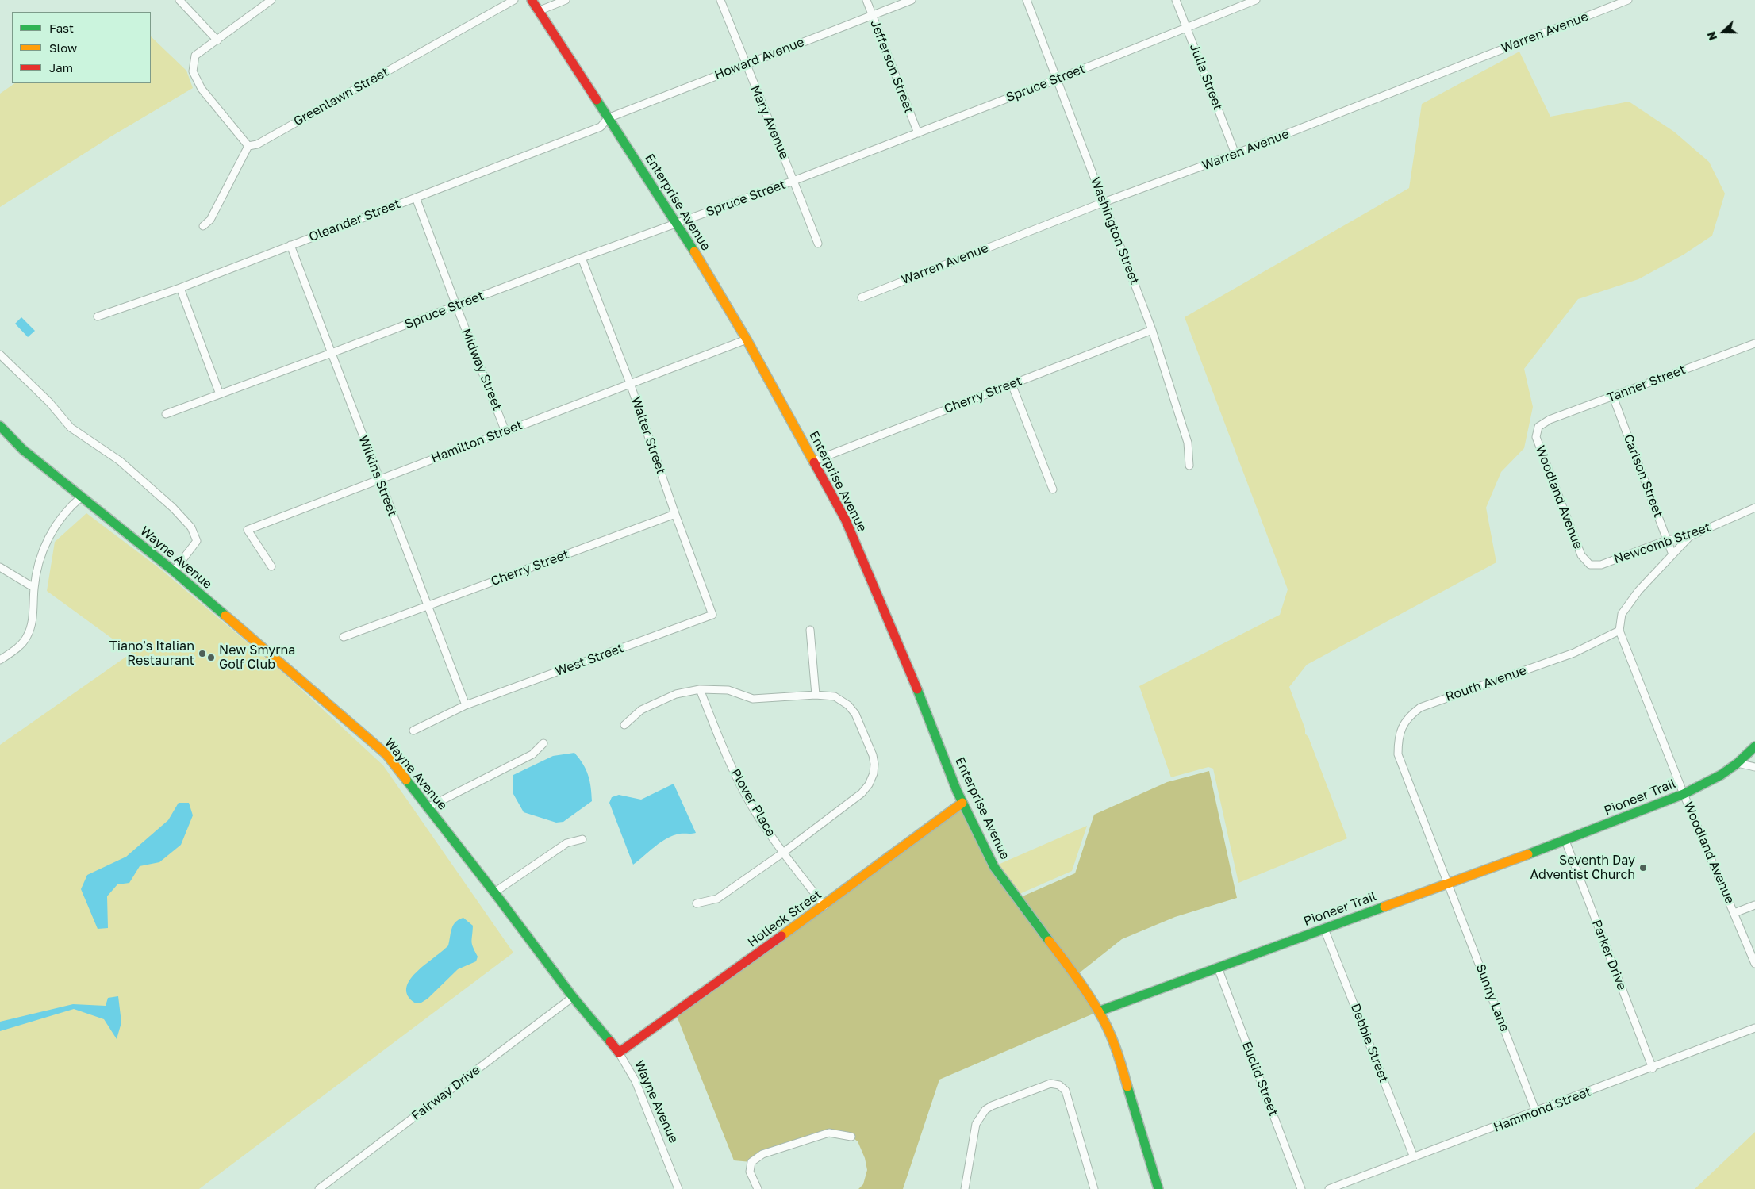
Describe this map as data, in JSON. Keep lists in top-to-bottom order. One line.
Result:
{"streets":{"street":["Warren Avenue","Howard Avenue","Jefferson Street","Julia Street","Spruce Street","Greenlawn Street","Mary Avenue","Enterprise Avenue","Oleander Street","Washington Street","Midway Street","Tanner Street","Cherry Street","Walter Street","Hamilton Street","Wilkins Street","Carlson Street","Woodland Avenue","Newcomb Street","Wayne Avenue","West Street","Routh Avenue","Pioneer Trail","Plover Place","Holleck Street","Parker Drive","Sunny Lane","Debbie Street","Euclid Street","Fairway Drive","Hammond Street"]},"crossings":[["Warren Avenue","Julia Street"],["Warren Avenue","Washington Street"],["Howard Avenue","Jefferson Street"],["Howard Avenue","Mary Avenue"],["Howard Avenue","Enterprise Avenue"],["Howard Avenue","Oleander Street"],["Jefferson Street","Spruce Street"],["Julia Street","Spruce Street"],["Spruce Street","Mary Avenue"],["Spruce Street","Enterprise Avenue"],["Spruce Street","Washington Street"],["Spruce Street","Midway Street"],["Spruce Street","Walter Street"],["Spruce Street","Wilkins Street"],["Enterprise Avenue","Oleander Street"],["Enterprise Avenue","Cherry Street"],["Enterprise Avenue","Hamilton Street"],["Enterprise Avenue","Pioneer Trail"],["Enterprise Avenue","Holleck Street"],["Oleander Street","Midway Street"],["Oleander Street","Wilkins Street"],["Washington Street","Cherry Street"],["Midway Street","Hamilton Street"],["Tanner Street","Carlson Street"],["Tanner Street","Woodland Avenue"],["Cherry Street","Walter Street"],["Cherry Street","Wilkins Street"],["Walter Street","Hamilton Street"],["Walter Street","West Street"],["Hamilton Street","Wilkins Street"],["Wilkins Street","West Street"],["Carlson Street","Newcomb Street"],["Woodland Avenue","Newcomb Street"],["Woodland Avenue","Routh Avenue"],["Woodland Avenue","Pioneer Trail"],["Wayne Avenue","Holleck Street"],["Wayne Avenue","Fairway Drive"],["Routh Avenue","Pioneer Trail"],["Routh Avenue","Sunny Lane"],["Pioneer Trail","Parker Drive"],["Pioneer Trail","Sunny Lane"],["Pioneer Trail","Debbie Street"],["Pioneer Trail","Euclid Street"],["Plover Place","Holleck Street"],["Parker Drive","Hammond Street"],["Sunny Lane","Hammond Street"],["Debbie Street","Hammond Street"]],"places":["Tiano's Italian Restaurant","New Smyrna Golf Club","Seventh Day Adventist Church"],"legend":["Fast","Slow","Jam"],"north":"left"}
